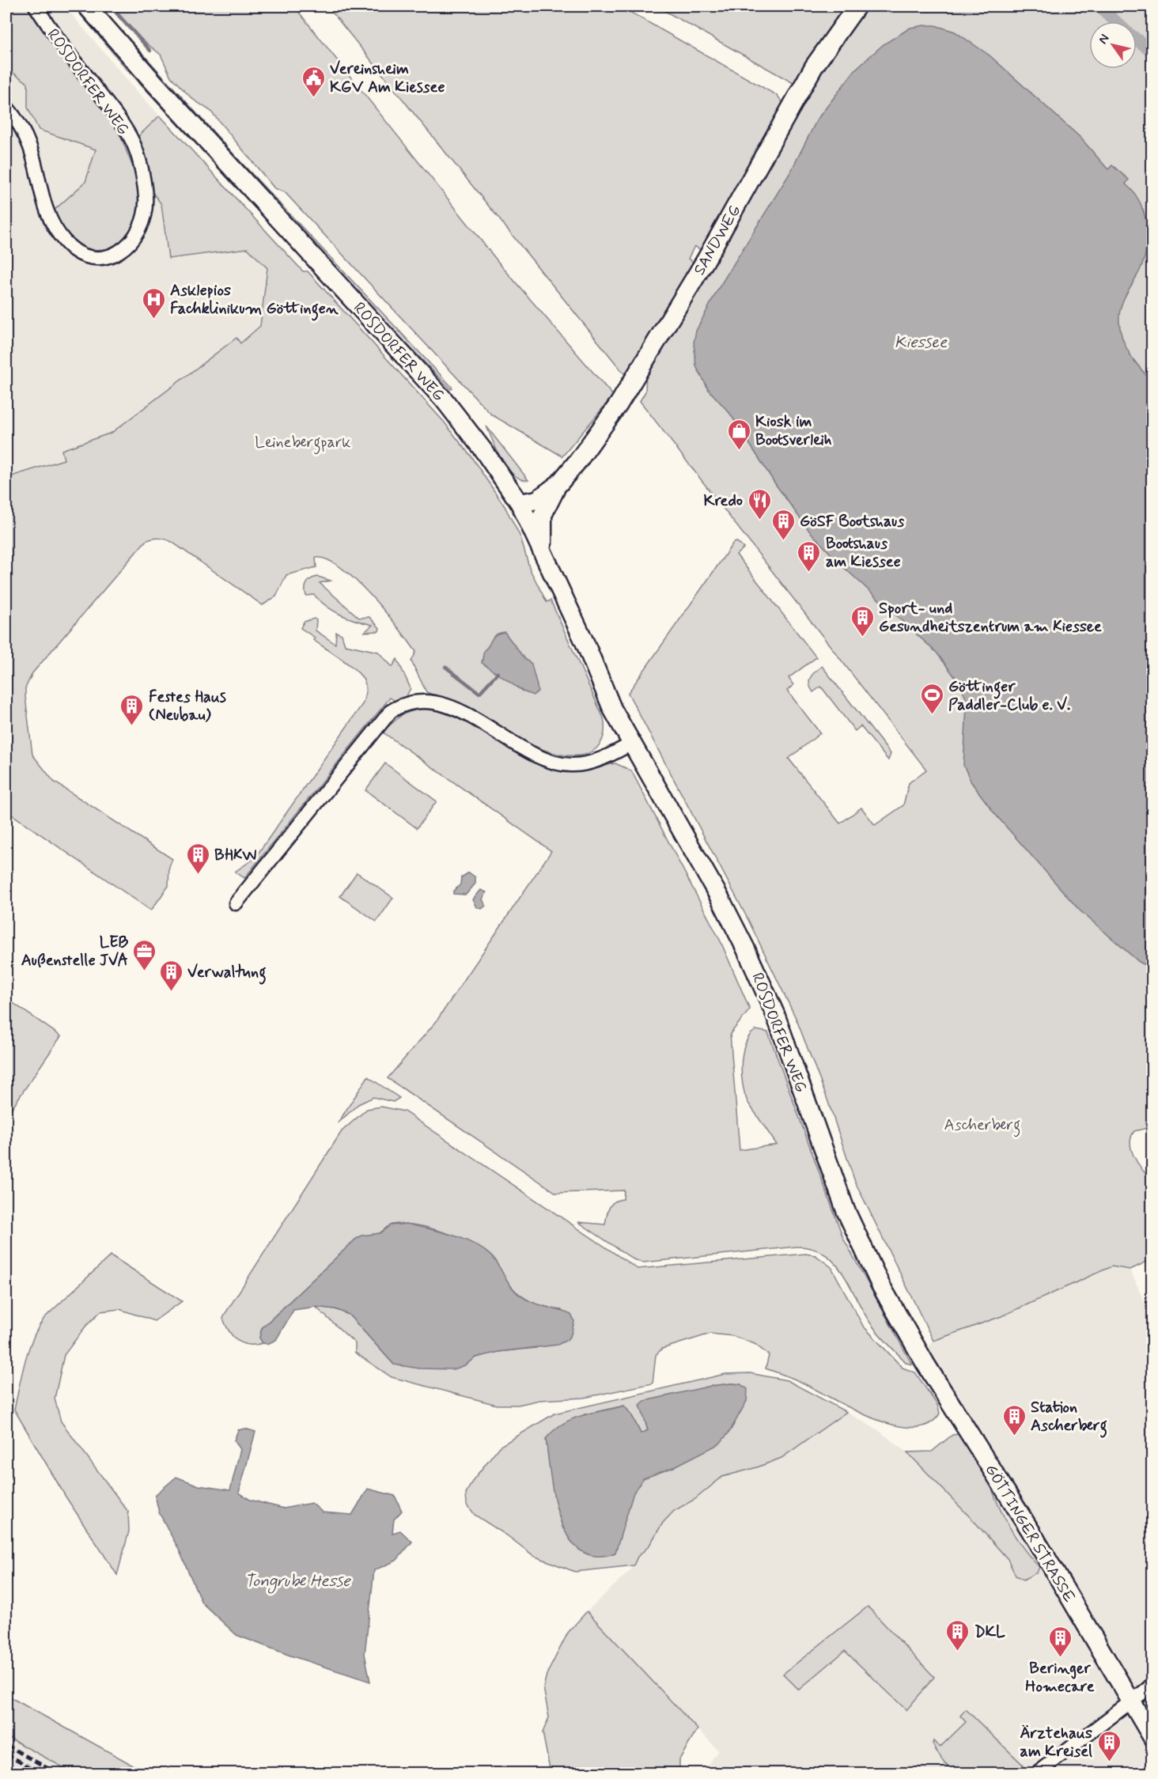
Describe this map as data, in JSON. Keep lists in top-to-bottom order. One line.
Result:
{"streets":{"main road":["ROSDORFER WEG","SANDWEG","GÖTTINGER STRASSE"]},"crossings":[["ROSDORFER WEG","SANDWEG"],["ROSDORFER WEG","GÖTTINGER STRASSE"]],"water":["Kiessee","Tongrube Hesse"],"parks":["Leinebergpark","Ascherberg"],"places":{"public building":["Vereinsheim KGV Am Kiessee"],"hospital":["Asklepios Fachklinikum Göttingen"],"shop":["Kiosk im Bootsverleih"],"restaurant":["Kredo"],"building":["GöSF Bootshaus","Bootshaus am Kiessee","Sport- und Gesundheitszentrum am Kiessee","Festes Haus (Neubau)","BHKW","Verwaltung","Station Ascherberg","DKL","Beringer Homecare","Ärztehaus am Kreisel"],"sports":["Göttinger Paddler-Club e. V."],"office":["LEB Außenstelle JVA"]},"north":"top left"}
